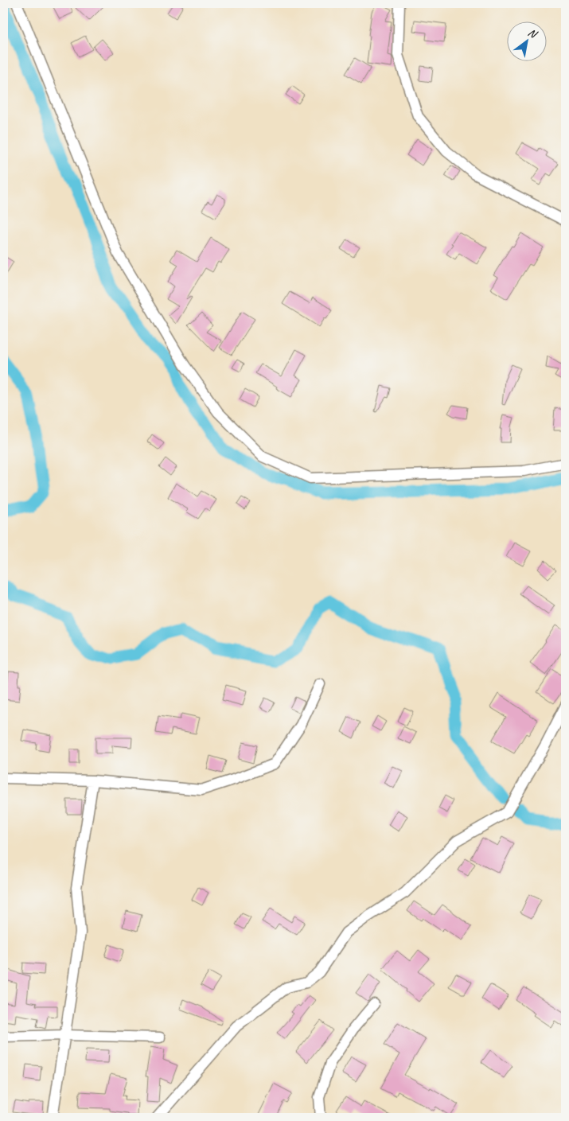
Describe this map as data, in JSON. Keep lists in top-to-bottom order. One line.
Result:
{"north":"top right"}
